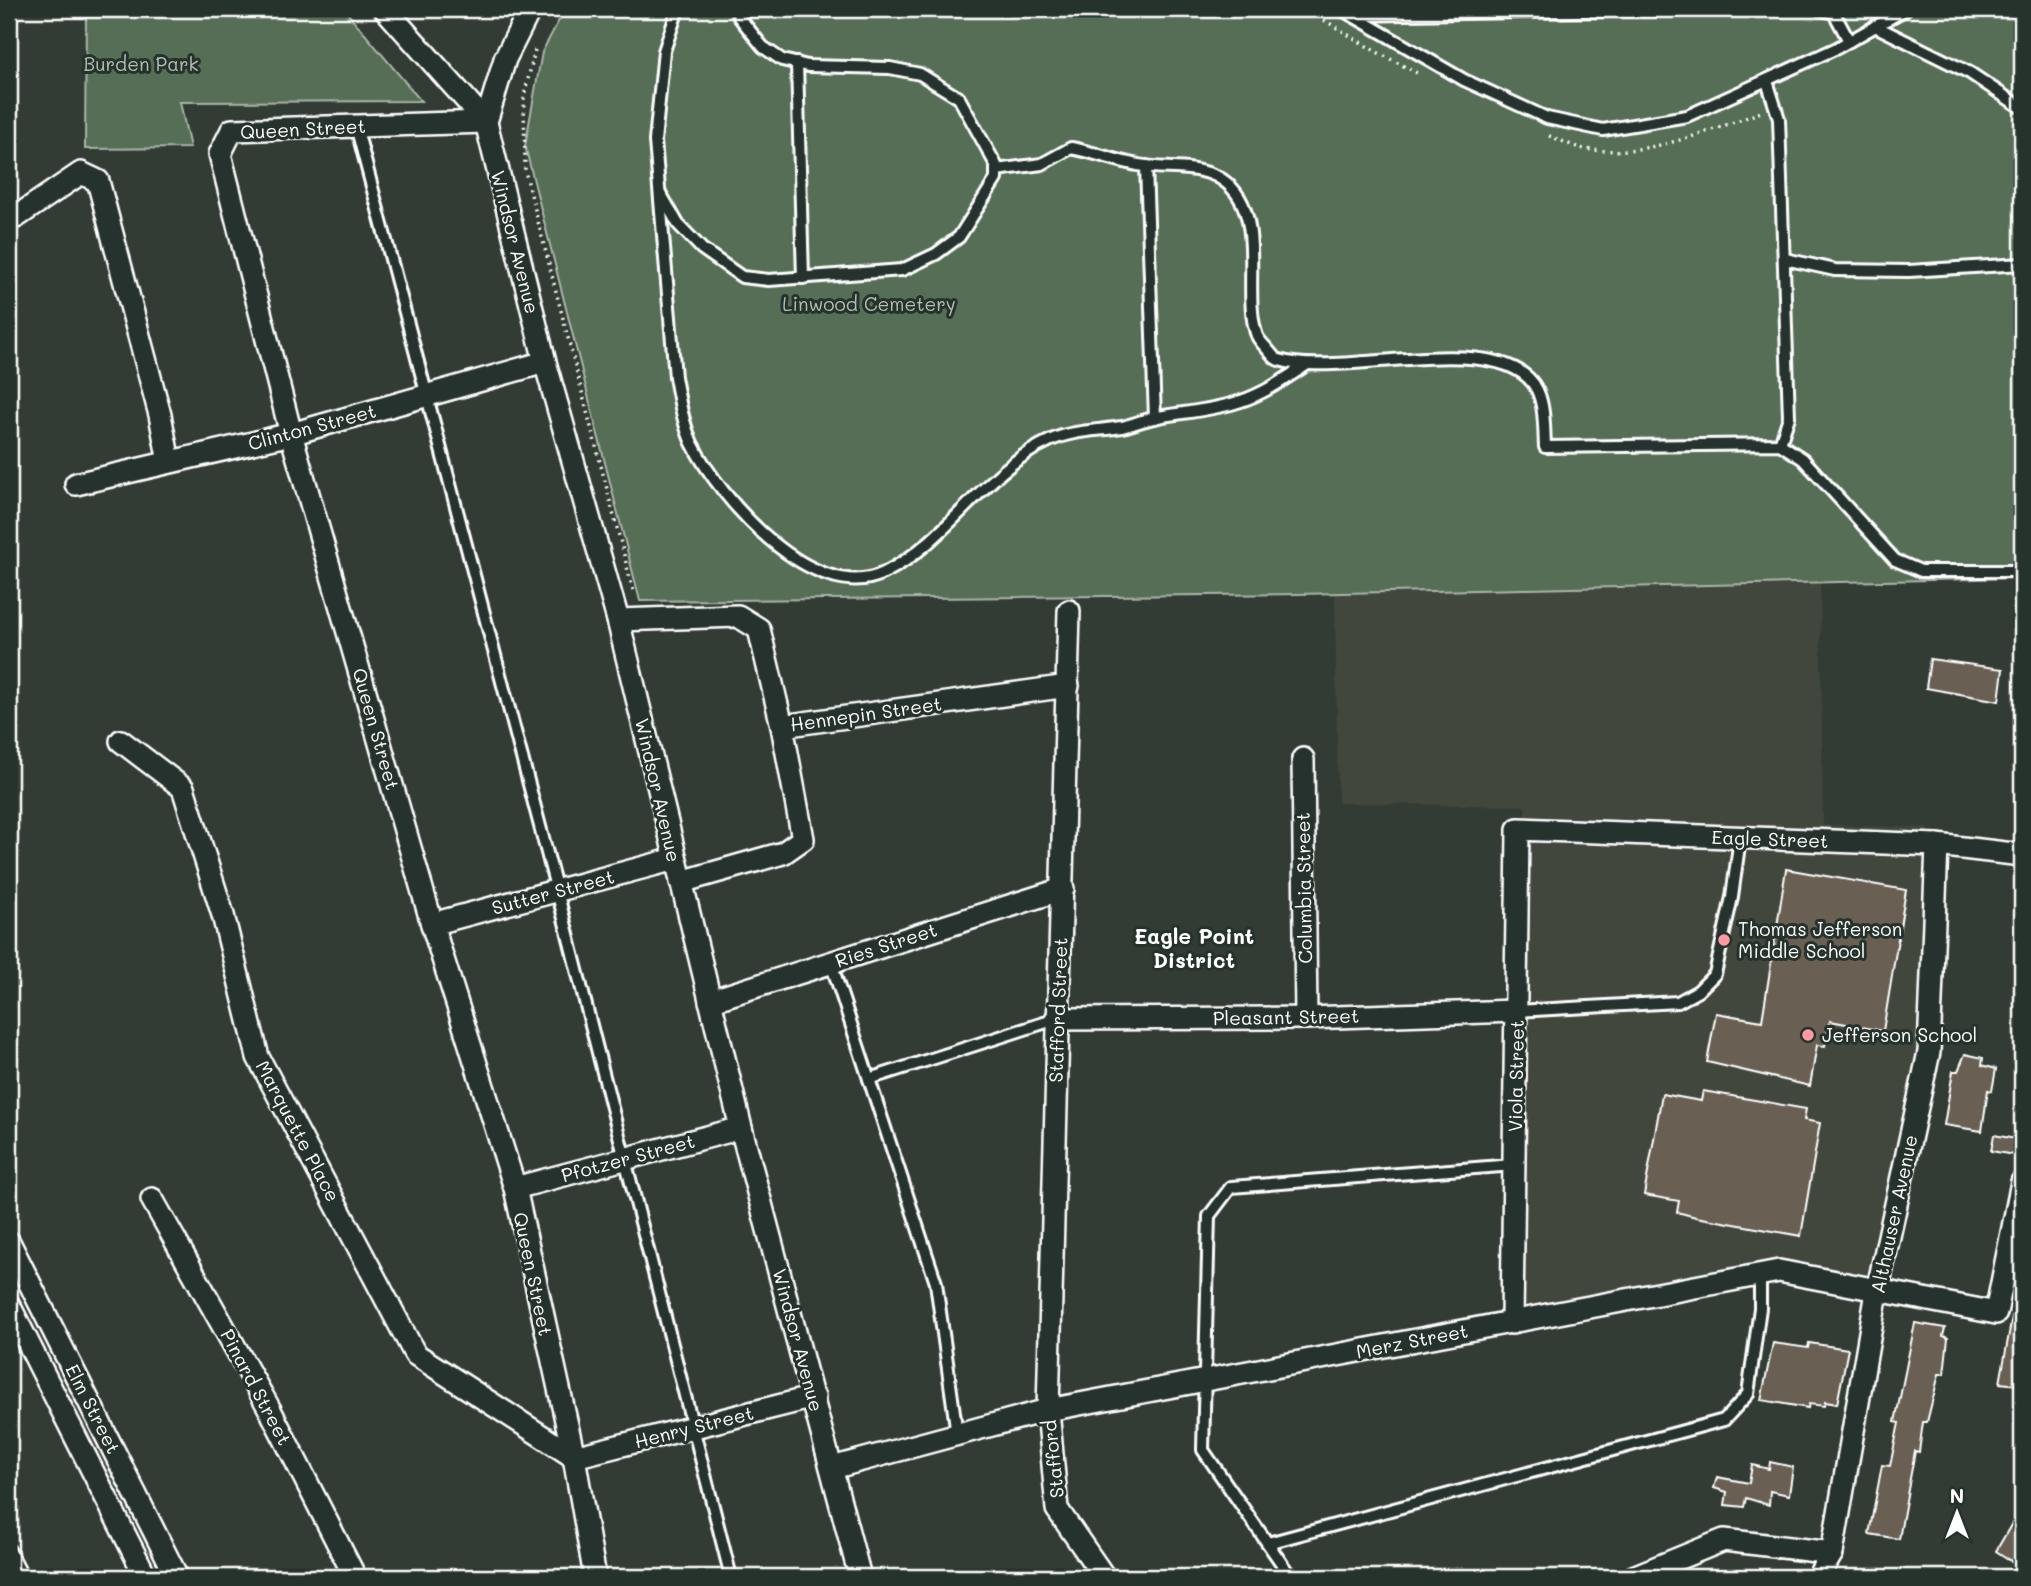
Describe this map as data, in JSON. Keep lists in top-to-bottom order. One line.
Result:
{"streets":{"street":["Queen Street","Windsor Avenue","Clinton Street","Hennepin Street","Eagle Street","Columbia Street","Sutter Street","Ries Street","Stafford Street","Pleasant Street","Viola Street","Marquette Place","Pfotzer Street","Althauser Avenue","Merz Street","Pinard Street","Elm Street","Henry Street","Stafford"]},"crossings":[["Queen Street","Windsor Avenue"],["Queen Street","Clinton Street"],["Queen Street","Sutter Street"],["Queen Street","Marquette Place"],["Queen Street","Pfotzer Street"],["Queen Street","Henry Street"],["Windsor Avenue","Clinton Street"],["Windsor Avenue","Hennepin Street"],["Windsor Avenue","Sutter Street"],["Windsor Avenue","Ries Street"],["Windsor Avenue","Pfotzer Street"],["Windsor Avenue","Merz Street"],["Windsor Avenue","Henry Street"],["Hennepin Street","Stafford Street"],["Eagle Street","Viola Street"],["Eagle Street","Althauser Avenue"],["Columbia Street","Pleasant Street"],["Ries Street","Stafford Street"],["Stafford Street","Pleasant Street"],["Stafford Street","Merz Street"],["Stafford Street","Stafford"],["Pleasant Street","Viola Street"],["Viola Street","Merz Street"],["Marquette Place","Henry Street"],["Althauser Avenue","Merz Street"],["Merz Street","Stafford"]],"districts":["Eagle Point District"],"parks":["Burden Park","Linwood Cemetery"],"places":["Thomas Jefferson Middle School","Jefferson School"],"north":"top"}
